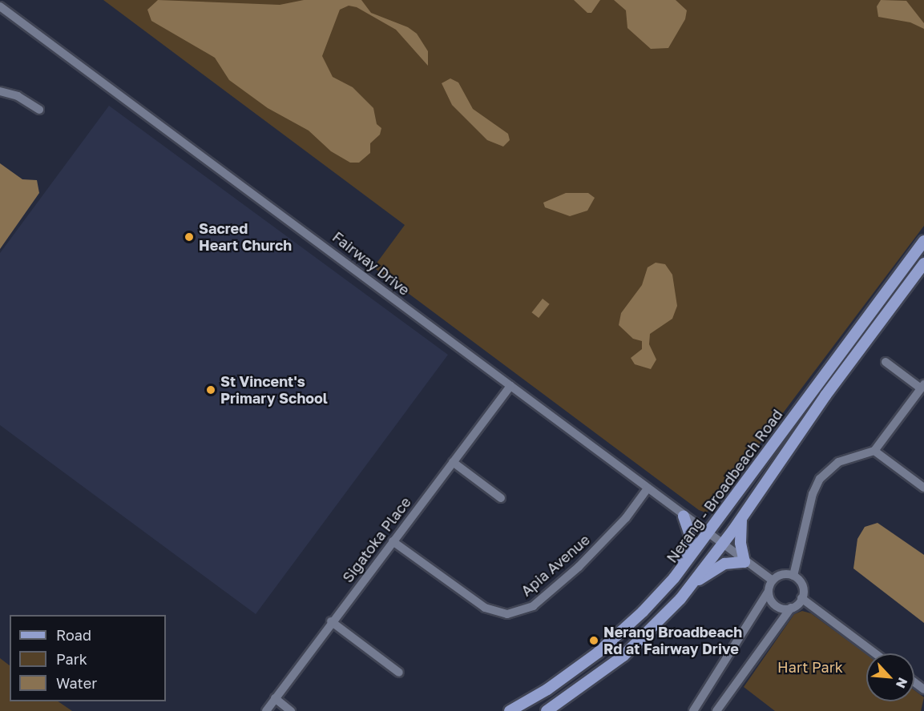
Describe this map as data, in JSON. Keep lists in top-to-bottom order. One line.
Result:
{"streets":{"main road":["Nerang - Broadbeach Road"],"street":["Fairway Drive","Sigatoka Place","Apia Avenue"]},"crossings":[["Fairway Drive","Nerang - Broadbeach Road"],["Fairway Drive","Sigatoka Place"],["Fairway Drive","Apia Avenue"],["Sigatoka Place","Apia Avenue"]],"parks":["Hart Park"],"places":["Sacred Heart Church","St Vincent's Primary School","Nerang Broadbeach Rd at Fairway Drive"],"legend":["Road","Park","Water"],"north":"bottom right"}
